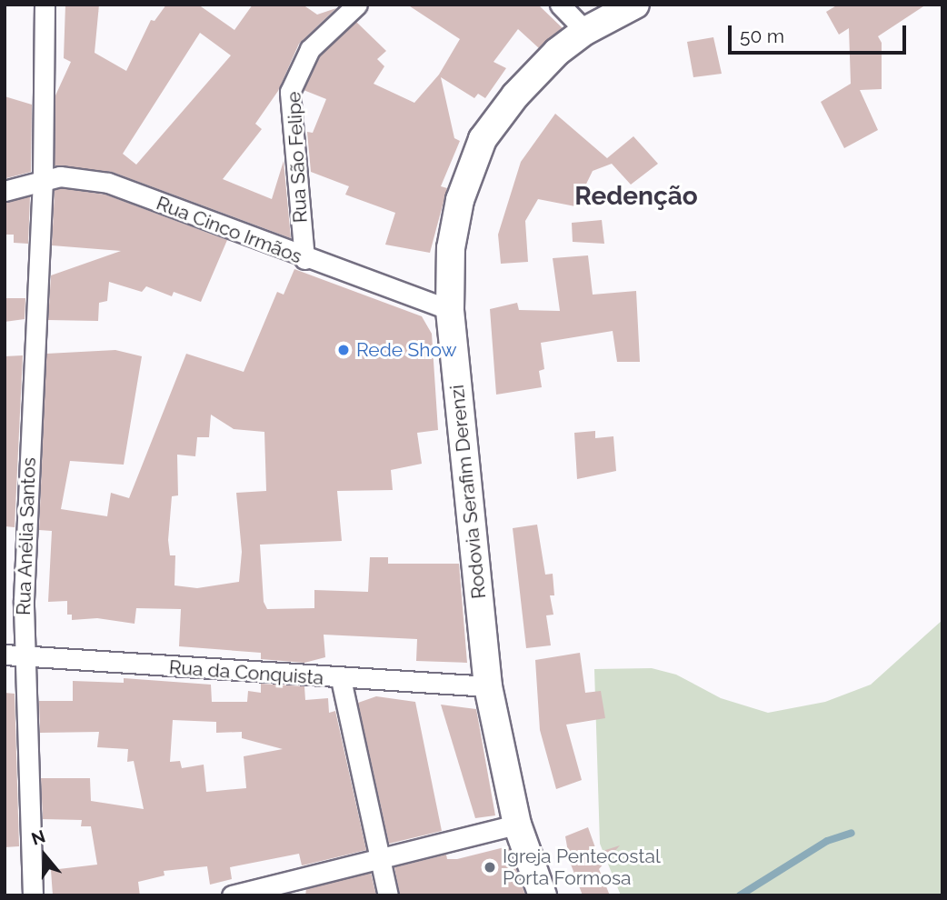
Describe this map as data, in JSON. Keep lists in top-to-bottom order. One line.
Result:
{"streets":{"main road":["Rodovia Serafim Derenzi"],"street":["Rua São Felipe","Rua Cinco Irmãos","Rua Anélia Santos","Rua da Conquista"]},"crossings":[["Rua São Felipe","Rua Cinco Irmãos"],["Rua Cinco Irmãos","Rodovia Serafim Derenzi"],["Rua Cinco Irmãos","Rua Anélia Santos"],["Rodovia Serafim Derenzi","Rua da Conquista"],["Rua Anélia Santos","Rua da Conquista"]],"districts":["Redenção"],"places":["Rede Show","Igreja Pentecostal Porta Formosa"],"scale_bar":"50 m","north":"top"}
